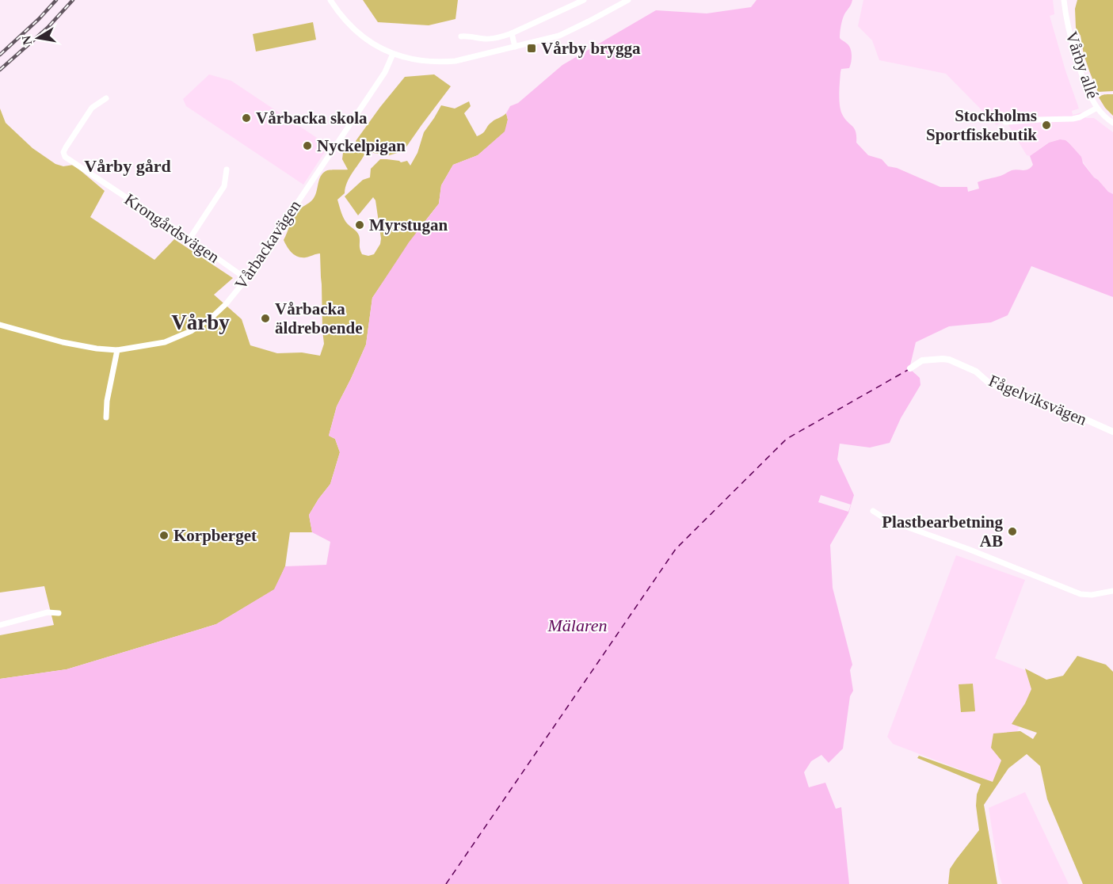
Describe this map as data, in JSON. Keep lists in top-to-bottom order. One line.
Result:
{"streets":{"main road":["Fågelviksvägen"],"street":["Vårby allé","Krongårdsvägen","Vårbackavägen"]},"crossings":[["Krongårdsvägen","Vårbackavägen"]],"districts":["Vårby gård","Vårby"],"water":["Mälaren"],"places":{"transit":["Vårby brygga"],"other":["Vårbacka skola","Stockholms Sportfiskebutik","Nyckelpigan","Myrstugan","Vårbacka äldreboende","Plastbearbetning AB","Korpberget"]},"north":"left"}
